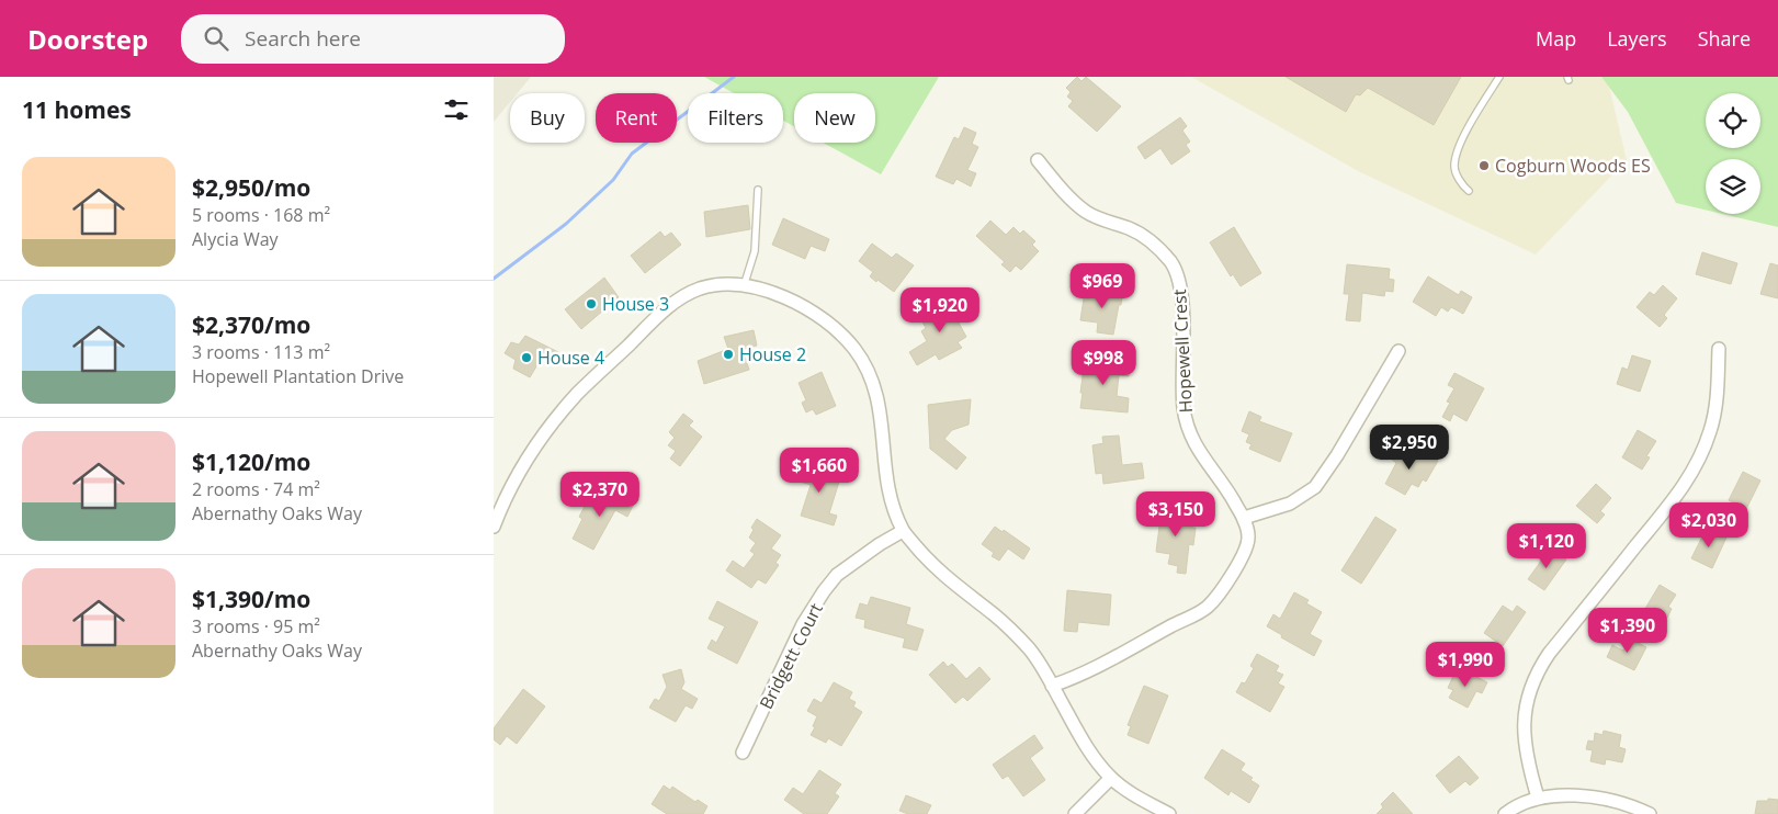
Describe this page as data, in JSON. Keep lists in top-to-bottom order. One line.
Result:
{"streets":{"street":["Hopewell Crest","Bridgett Court"]},"places":["Cogburn Woods ES","House 3","House 2","House 4"],"page":{"header":"Doorstep","search":"Search here","nav":["Map","Layers","Share"],"heading":"11 homes","chip":["Buy","Rent","Filters","New"],"list":[{"name":"$2,950/mo","note":"5 rooms · 168 m² · Alycia Way"},{"name":"$2,370/mo","note":"3 rooms · 113 m² · Hopewell Plantation Drive"},{"name":"$1,120/mo","note":"2 rooms · 74 m² · Abernathy Oaks Way"},{"name":"$1,390/mo","note":"3 rooms · 95 m² · Abernathy Oaks Way"}],"price":["$969","$1,920","$998","$2,950","$1,660","$2,370","$3,150","$2,030","$1,120","$1,390","$1,990"]}}
